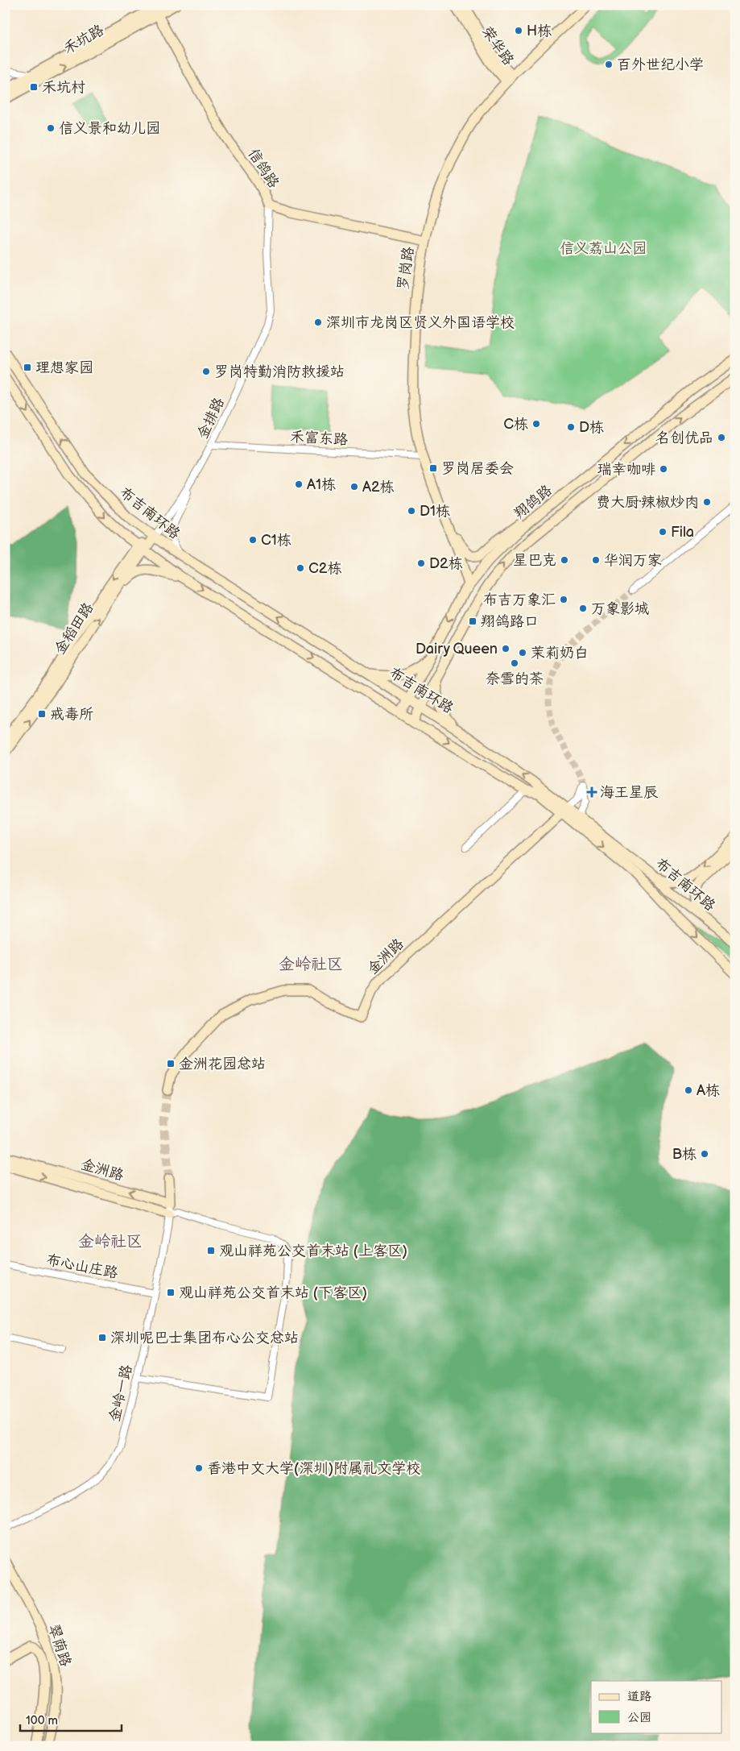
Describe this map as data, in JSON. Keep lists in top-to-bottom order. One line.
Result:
{"streets":{"street":["禾坑路","荣华路","信鸽路","罗岗路","金排路","禾富东路","翔鸽路","布吉南环路","金稻田路","金洲路","布心山庄路","金岭一路","翠荫路"]},"crossings":[["禾坑路","信鸽路"],["荣华路","罗岗路"],["信鸽路","罗岗路"],["信鸽路","金排路"],["罗岗路","禾富东路"],["罗岗路","翔鸽路"],["金排路","禾富东路"],["金排路","布吉南环路"],["金排路","金稻田路"],["翔鸽路","布吉南环路"],["布吉南环路","金稻田路"],["布吉南环路","金洲路"],["金洲路","金岭一路"],["布心山庄路","金岭一路"]],"districts":["金岭社区","金岭社区"],"parks":["信义荔山公园"],"places":{"other":["H栋","百外世纪小学","信义景和幼儿园","深圳市龙岗区贤义外国语学校","罗岗特勤消防救援站","C栋","D栋","名创优品","瑞幸咖啡","A1栋","A2栋","费大厨·辣椒炒肉","D1栋","Fila","C1栋","星巴克","华润万家","D2栋","C2栋","布吉万象汇","万象影城","Dairy Queen","茉莉奶白","奈雪的茶","A栋","B栋","香港中文大学(深圳)附属礼文学校"],"transit":["禾坑村","理想家园","罗岗居委会","翔鸽路口","戒毒所","金洲花园总站","观山祥苑公交首末站 (上客区)","观山祥苑公交首末站 (下客区)","深圳呢巴士集团布心公交总站"],"health":["海王星辰"]},"legend":["道路","公园"],"scale_bar":"100 m"}
